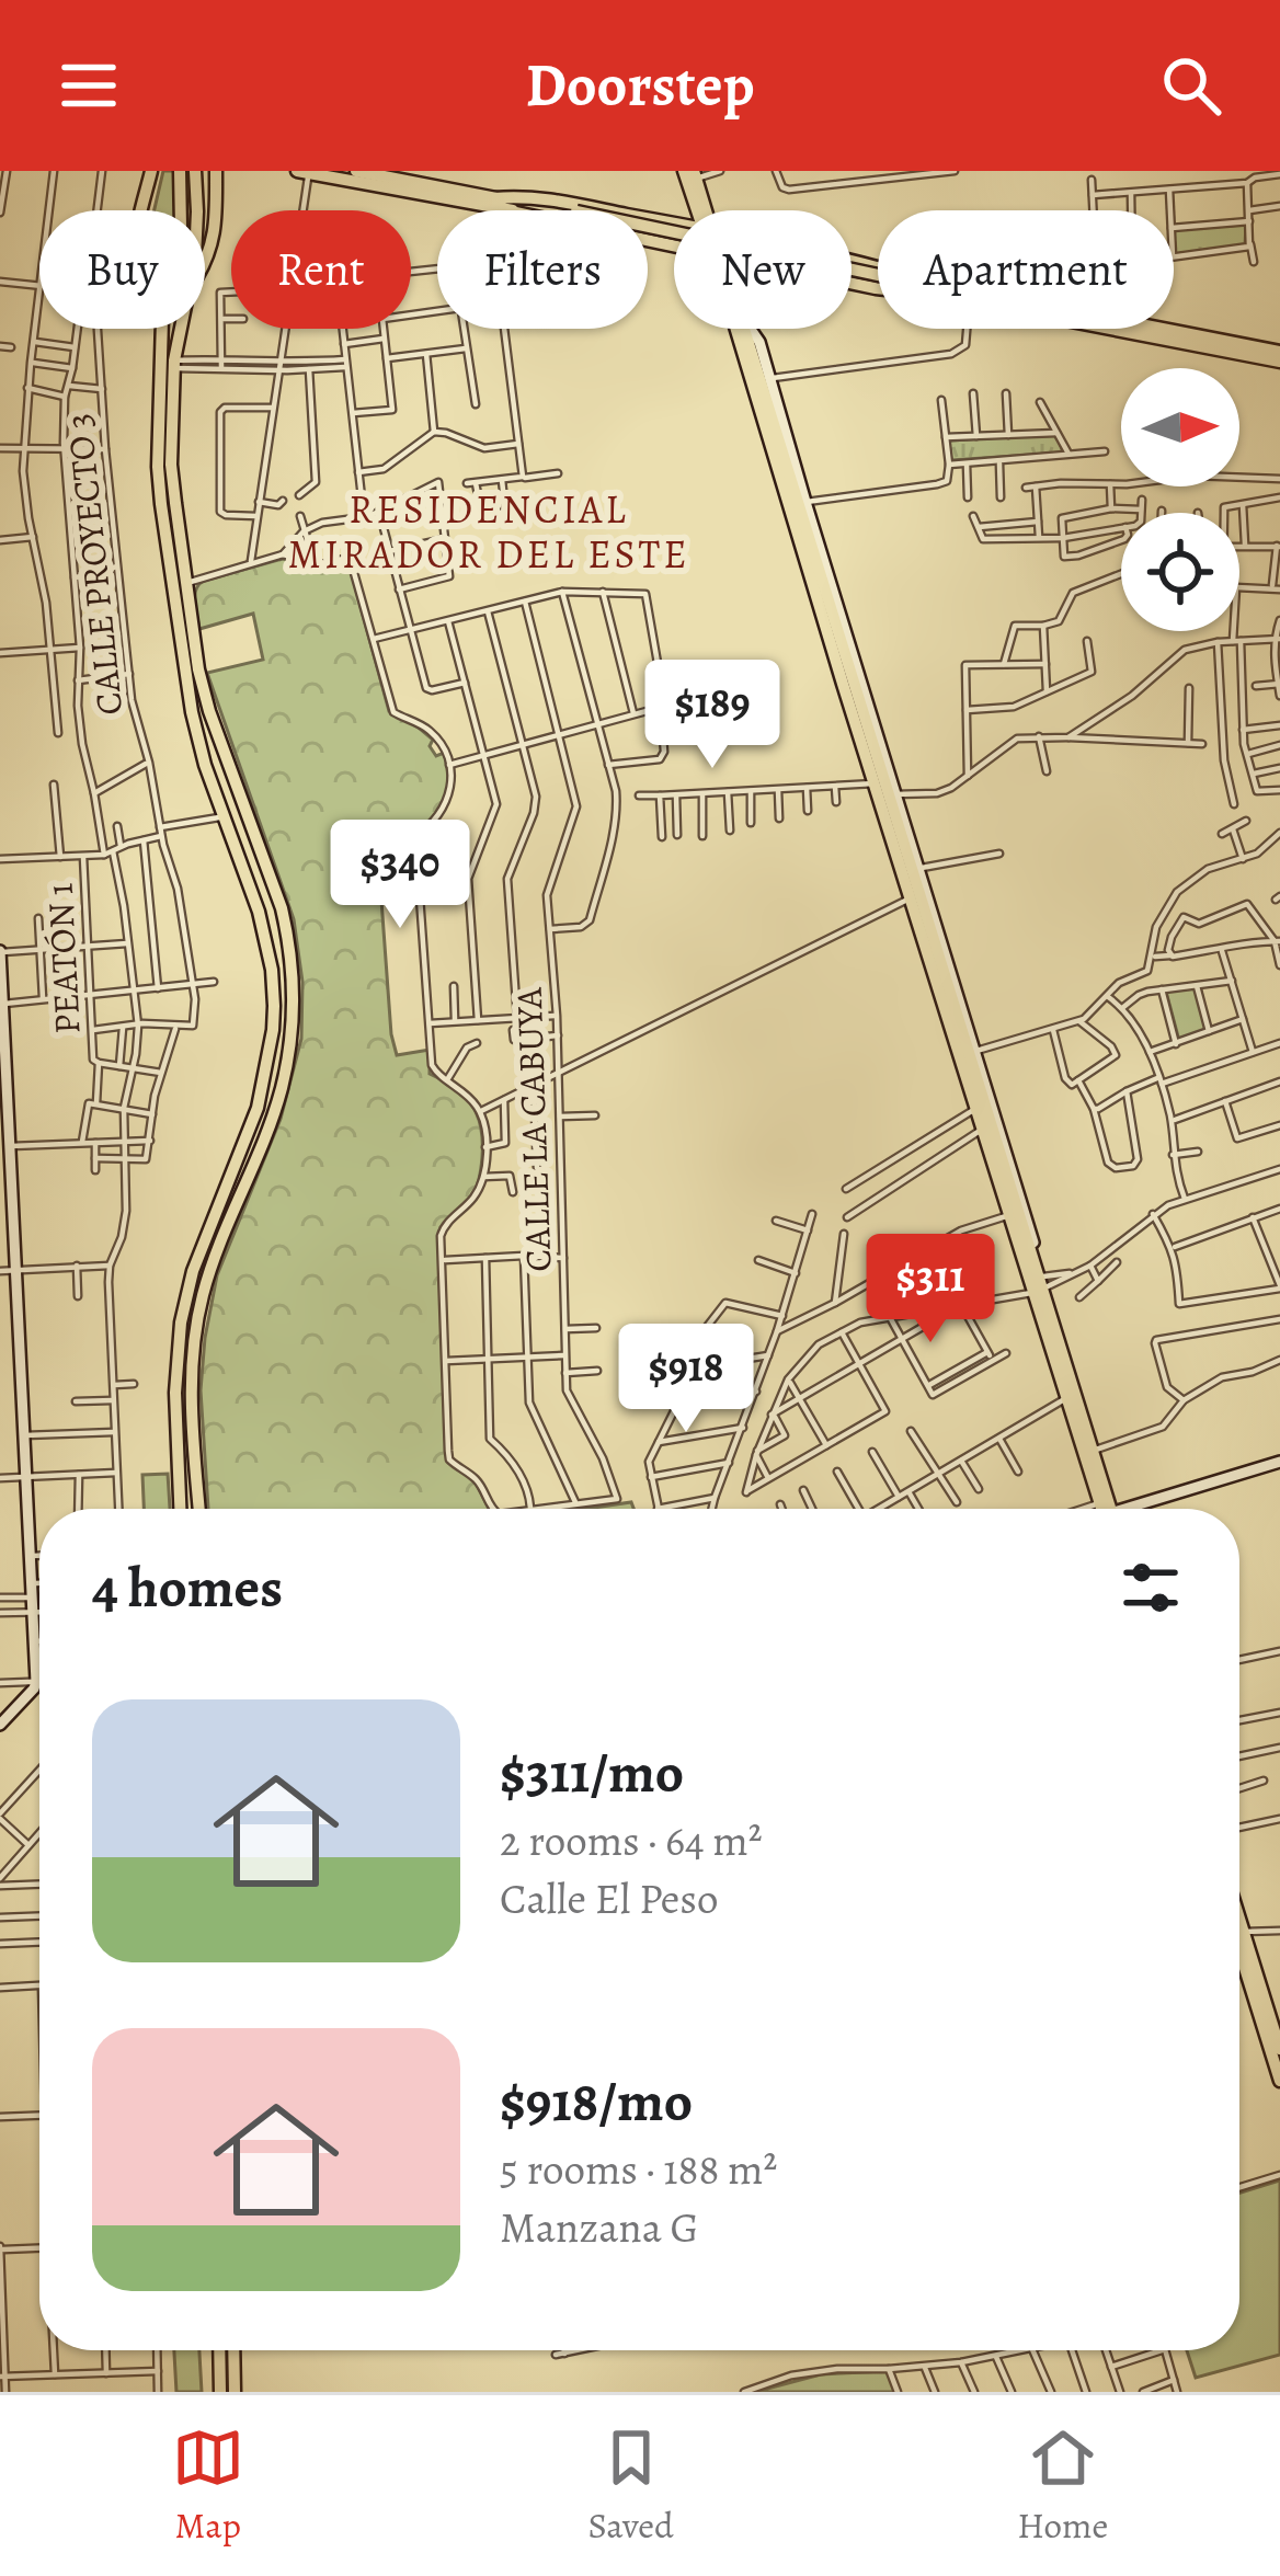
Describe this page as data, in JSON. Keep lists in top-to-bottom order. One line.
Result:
{"streets":{"street":["CALLE PROYECTO 3","PEATÓN 1","CALLE LA CABUYA"]},"districts":["RESIDENCIAL MIRADOR DEL ESTE"],"north":"right","page":{"header":"Doorstep","chip":["Buy","Rent","Filters","New","Apartment"],"price":["$189","$340","$311","$918"],"heading":"4 homes","list":[{"name":"$311/mo","note":"2 rooms · 64 m² · Calle El Peso"},{"name":"$918/mo","note":"5 rooms · 188 m² · Manzana G"}],"tabs":["Map","Saved","Home"]}}
